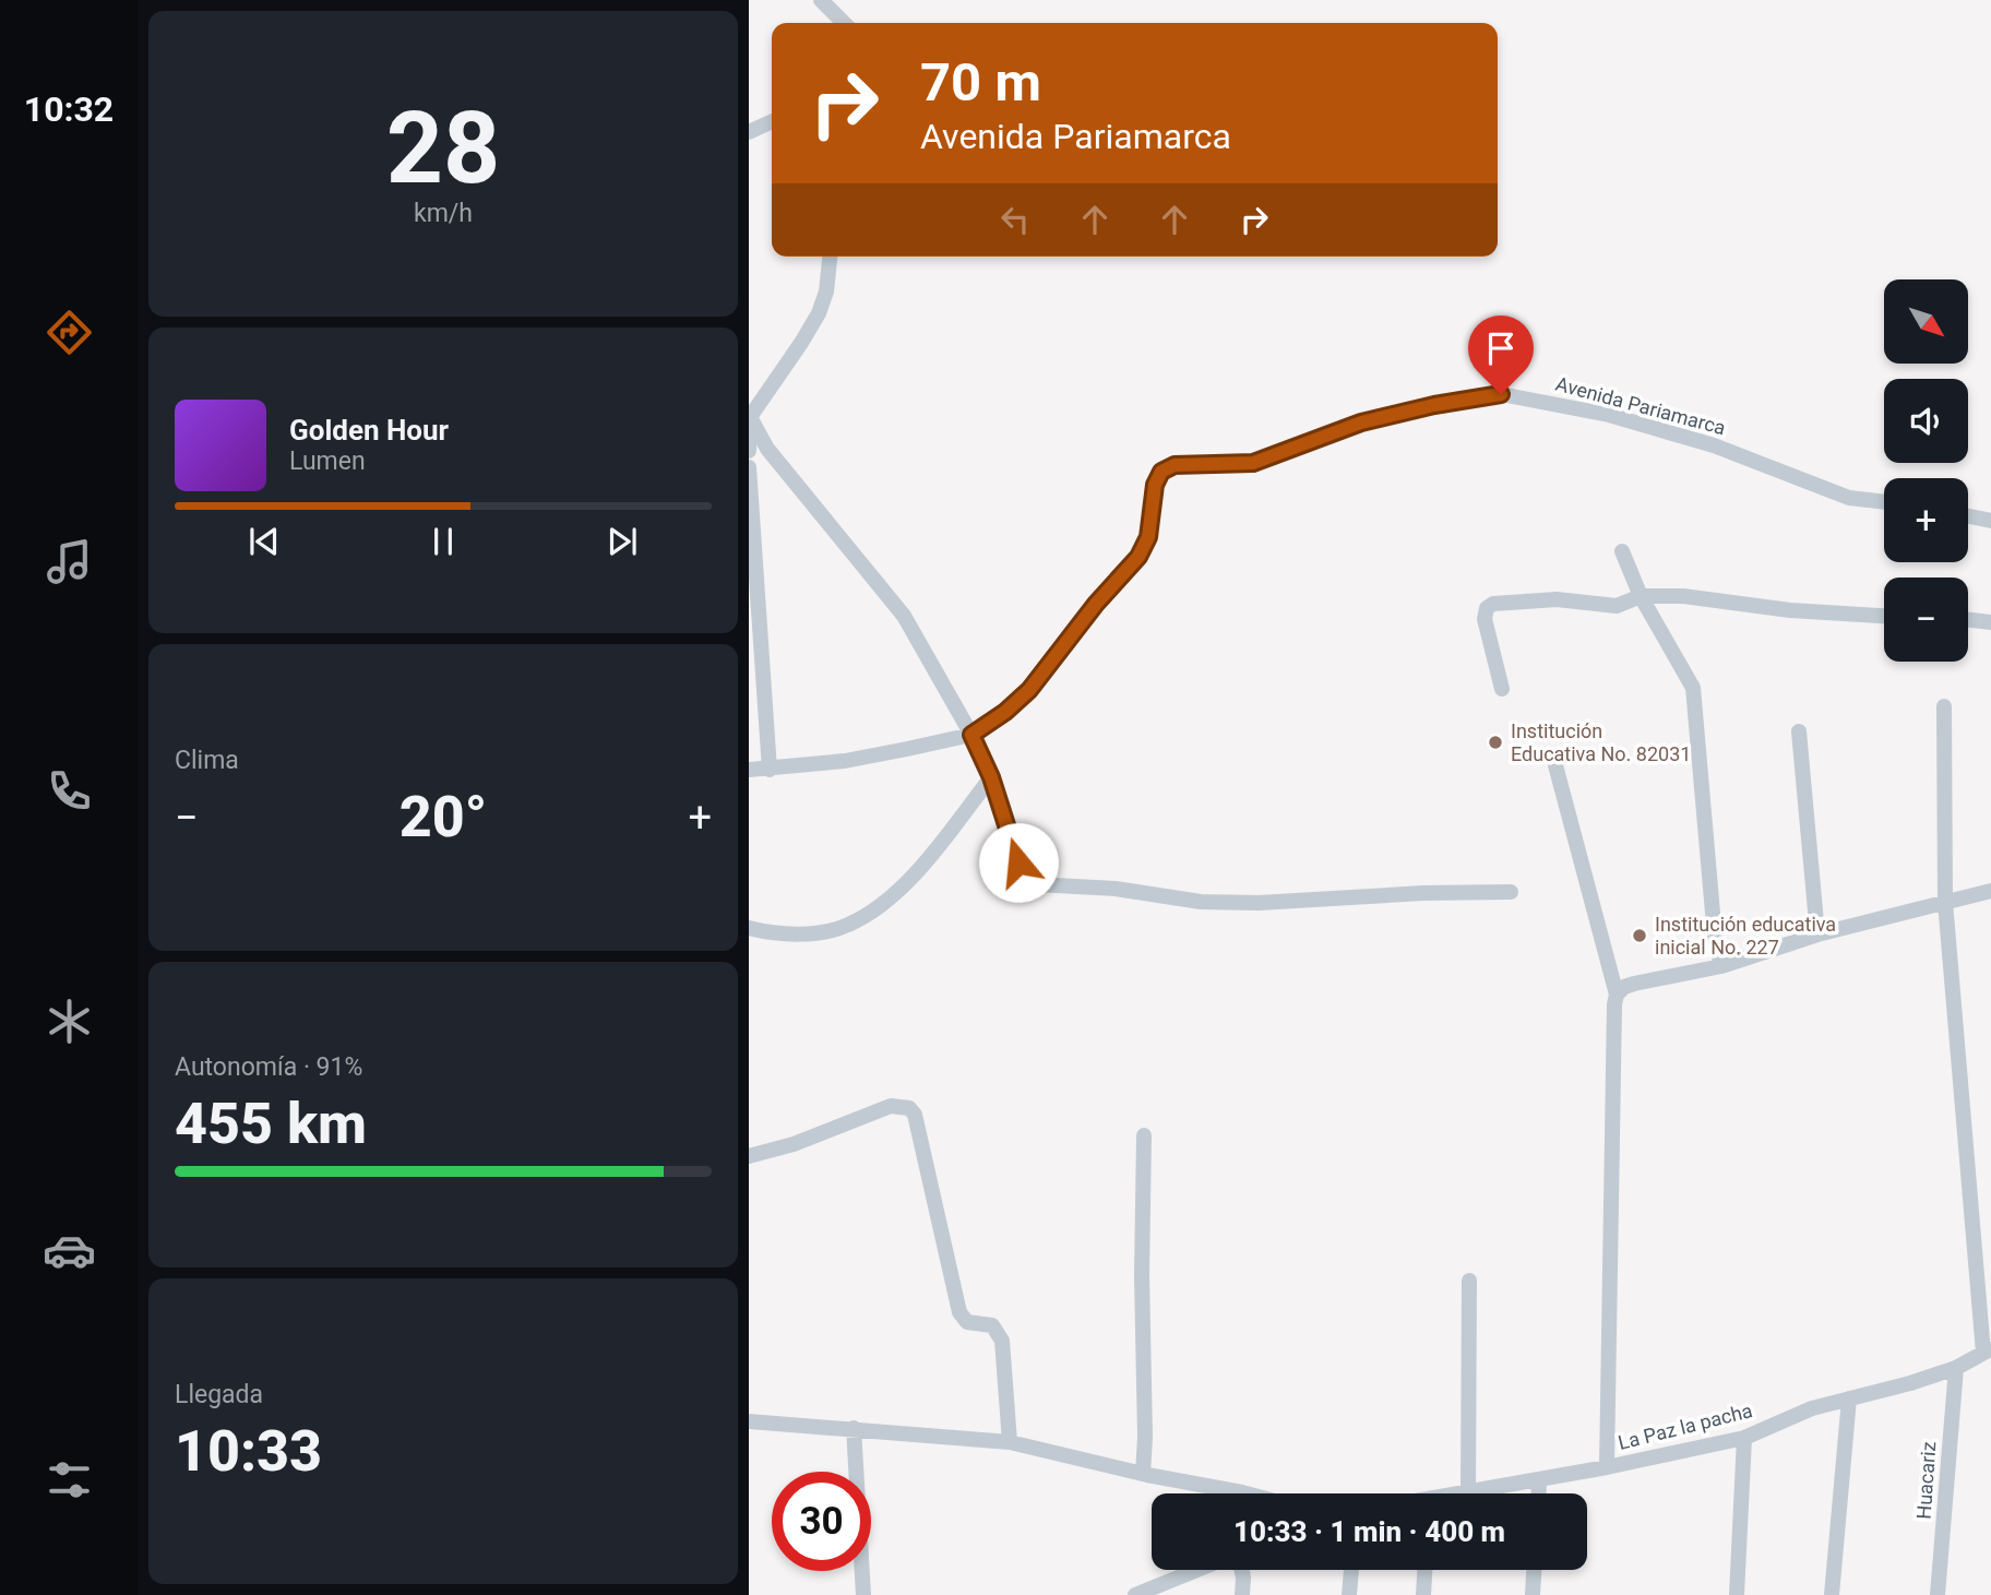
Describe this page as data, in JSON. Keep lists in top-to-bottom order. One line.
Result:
{"streets":{"street":["Avenida Pariamarca","La Paz la pacha","Huacariz"]},"crossings":[["La Paz la pacha","Huacariz"]],"places":["Institución Educativa No. 82031","Institución educativa inicial No. 227"],"north":"bottom right","page":{"tabs":"10:32","tile":[["28","km/h"],"Clima",["Autonomía · 91%","455 km"],["Llegada","10:33"]],"turn":["70 m","Avenida Pariamarca"],"map_buttons":["+","−"],"song":["Golden Hour","Lumen"],"heat":["−","20°","+"],"limit":"30","trip":"10:33 · 1 min · 400 m"}}
